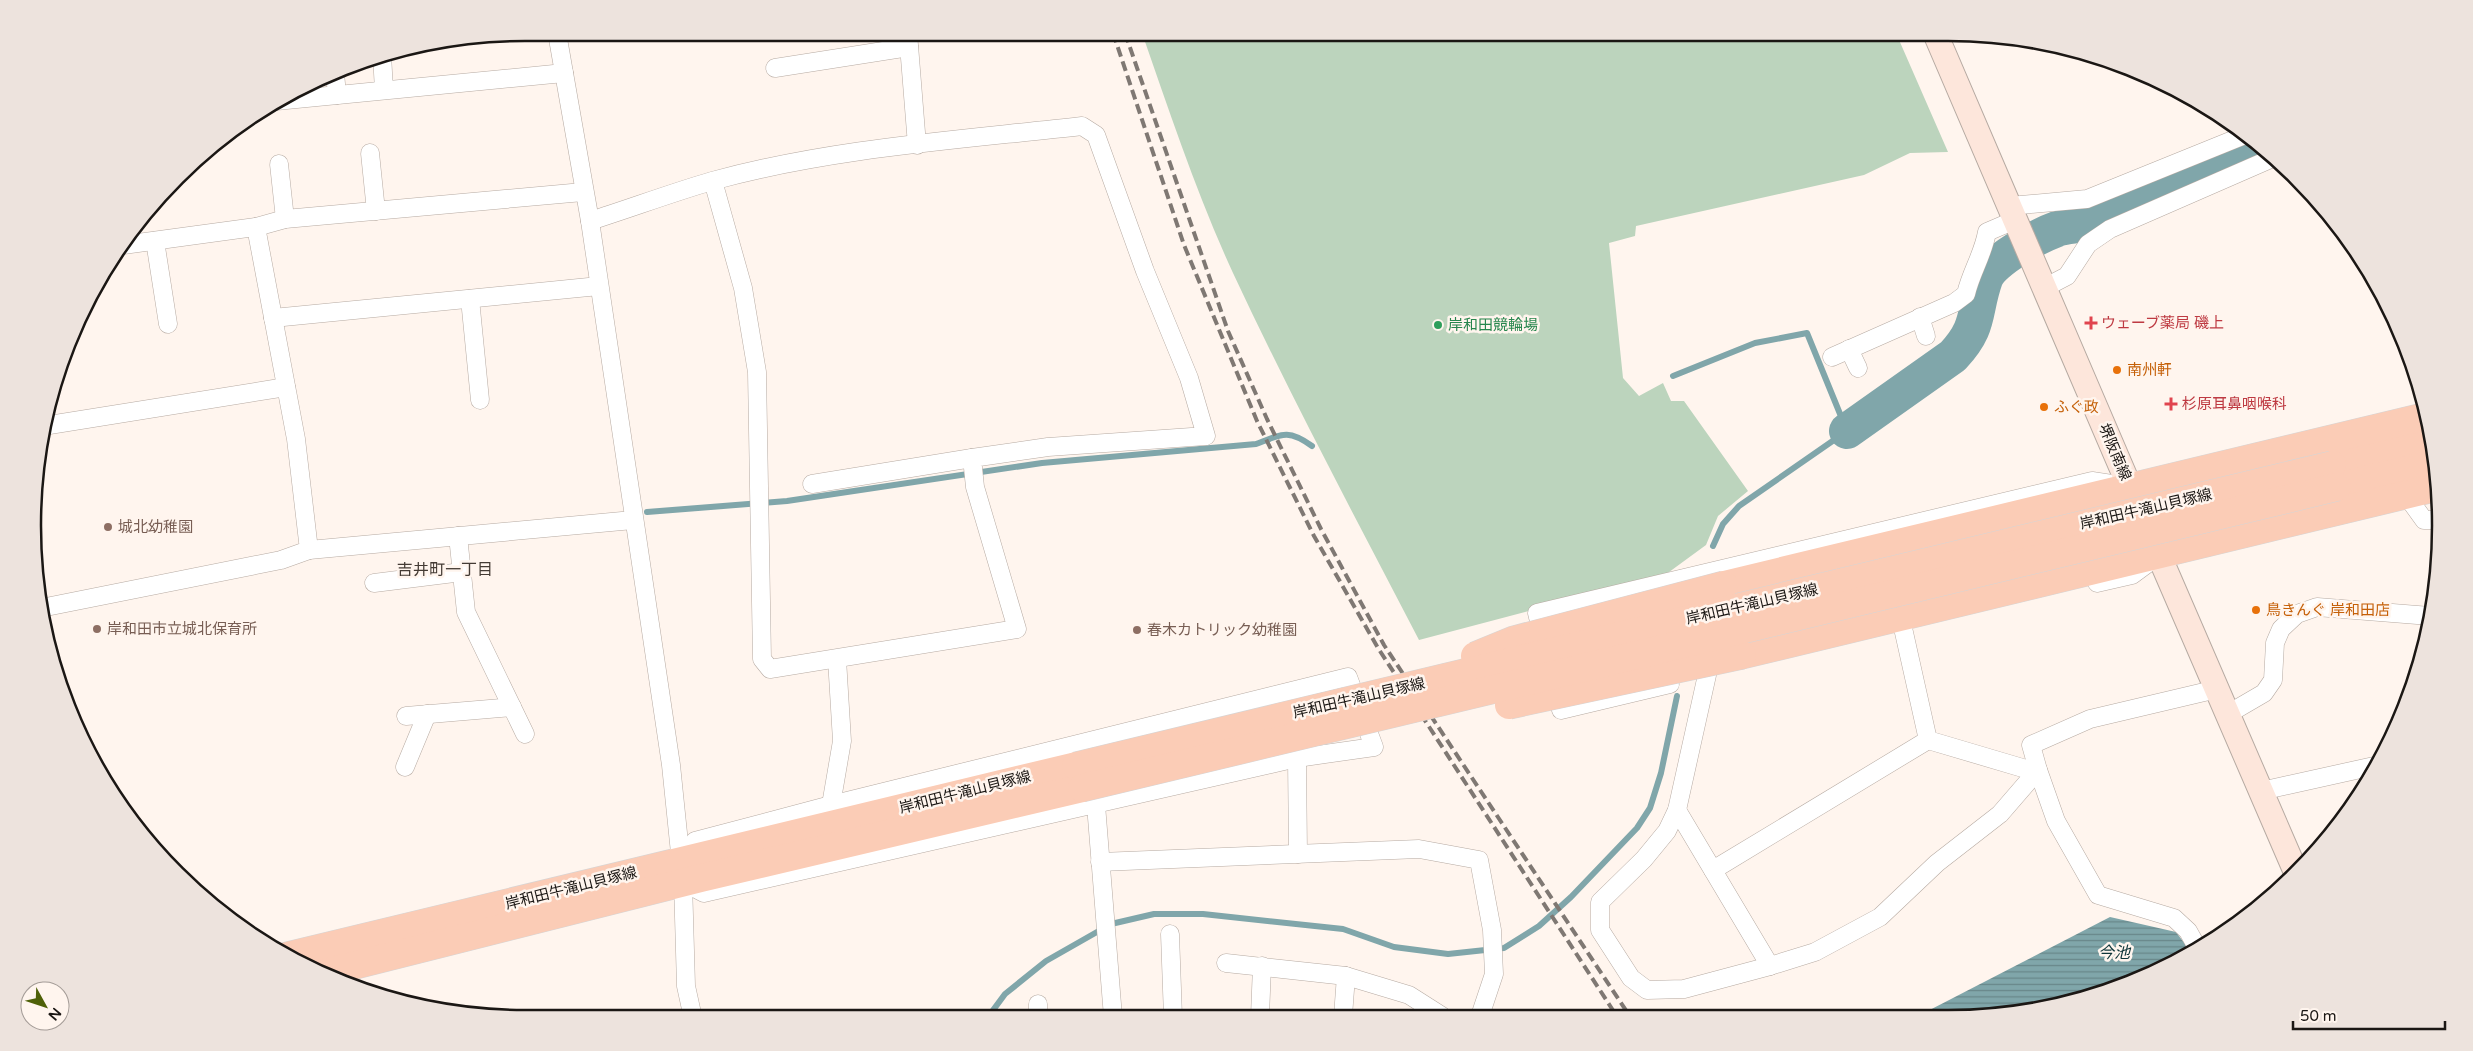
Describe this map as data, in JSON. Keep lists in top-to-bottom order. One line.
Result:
{"streets":{"main road":["堺阪南線","岸和田牛滝山貝塚線"]},"districts":["吉井町一丁目"],"water":["今池"],"places":{"health":["ウェーブ薬局 磯上","杉原耳鼻咽喉科"],"other":["岸和田競輪場","南州軒","ふぐ政","城北幼稚園","鳥きんぐ 岸和田店","岸和田市立城北保育所","春木カトリック幼稚園"]},"scale_bar":"50 m","north":"bottom right"}
